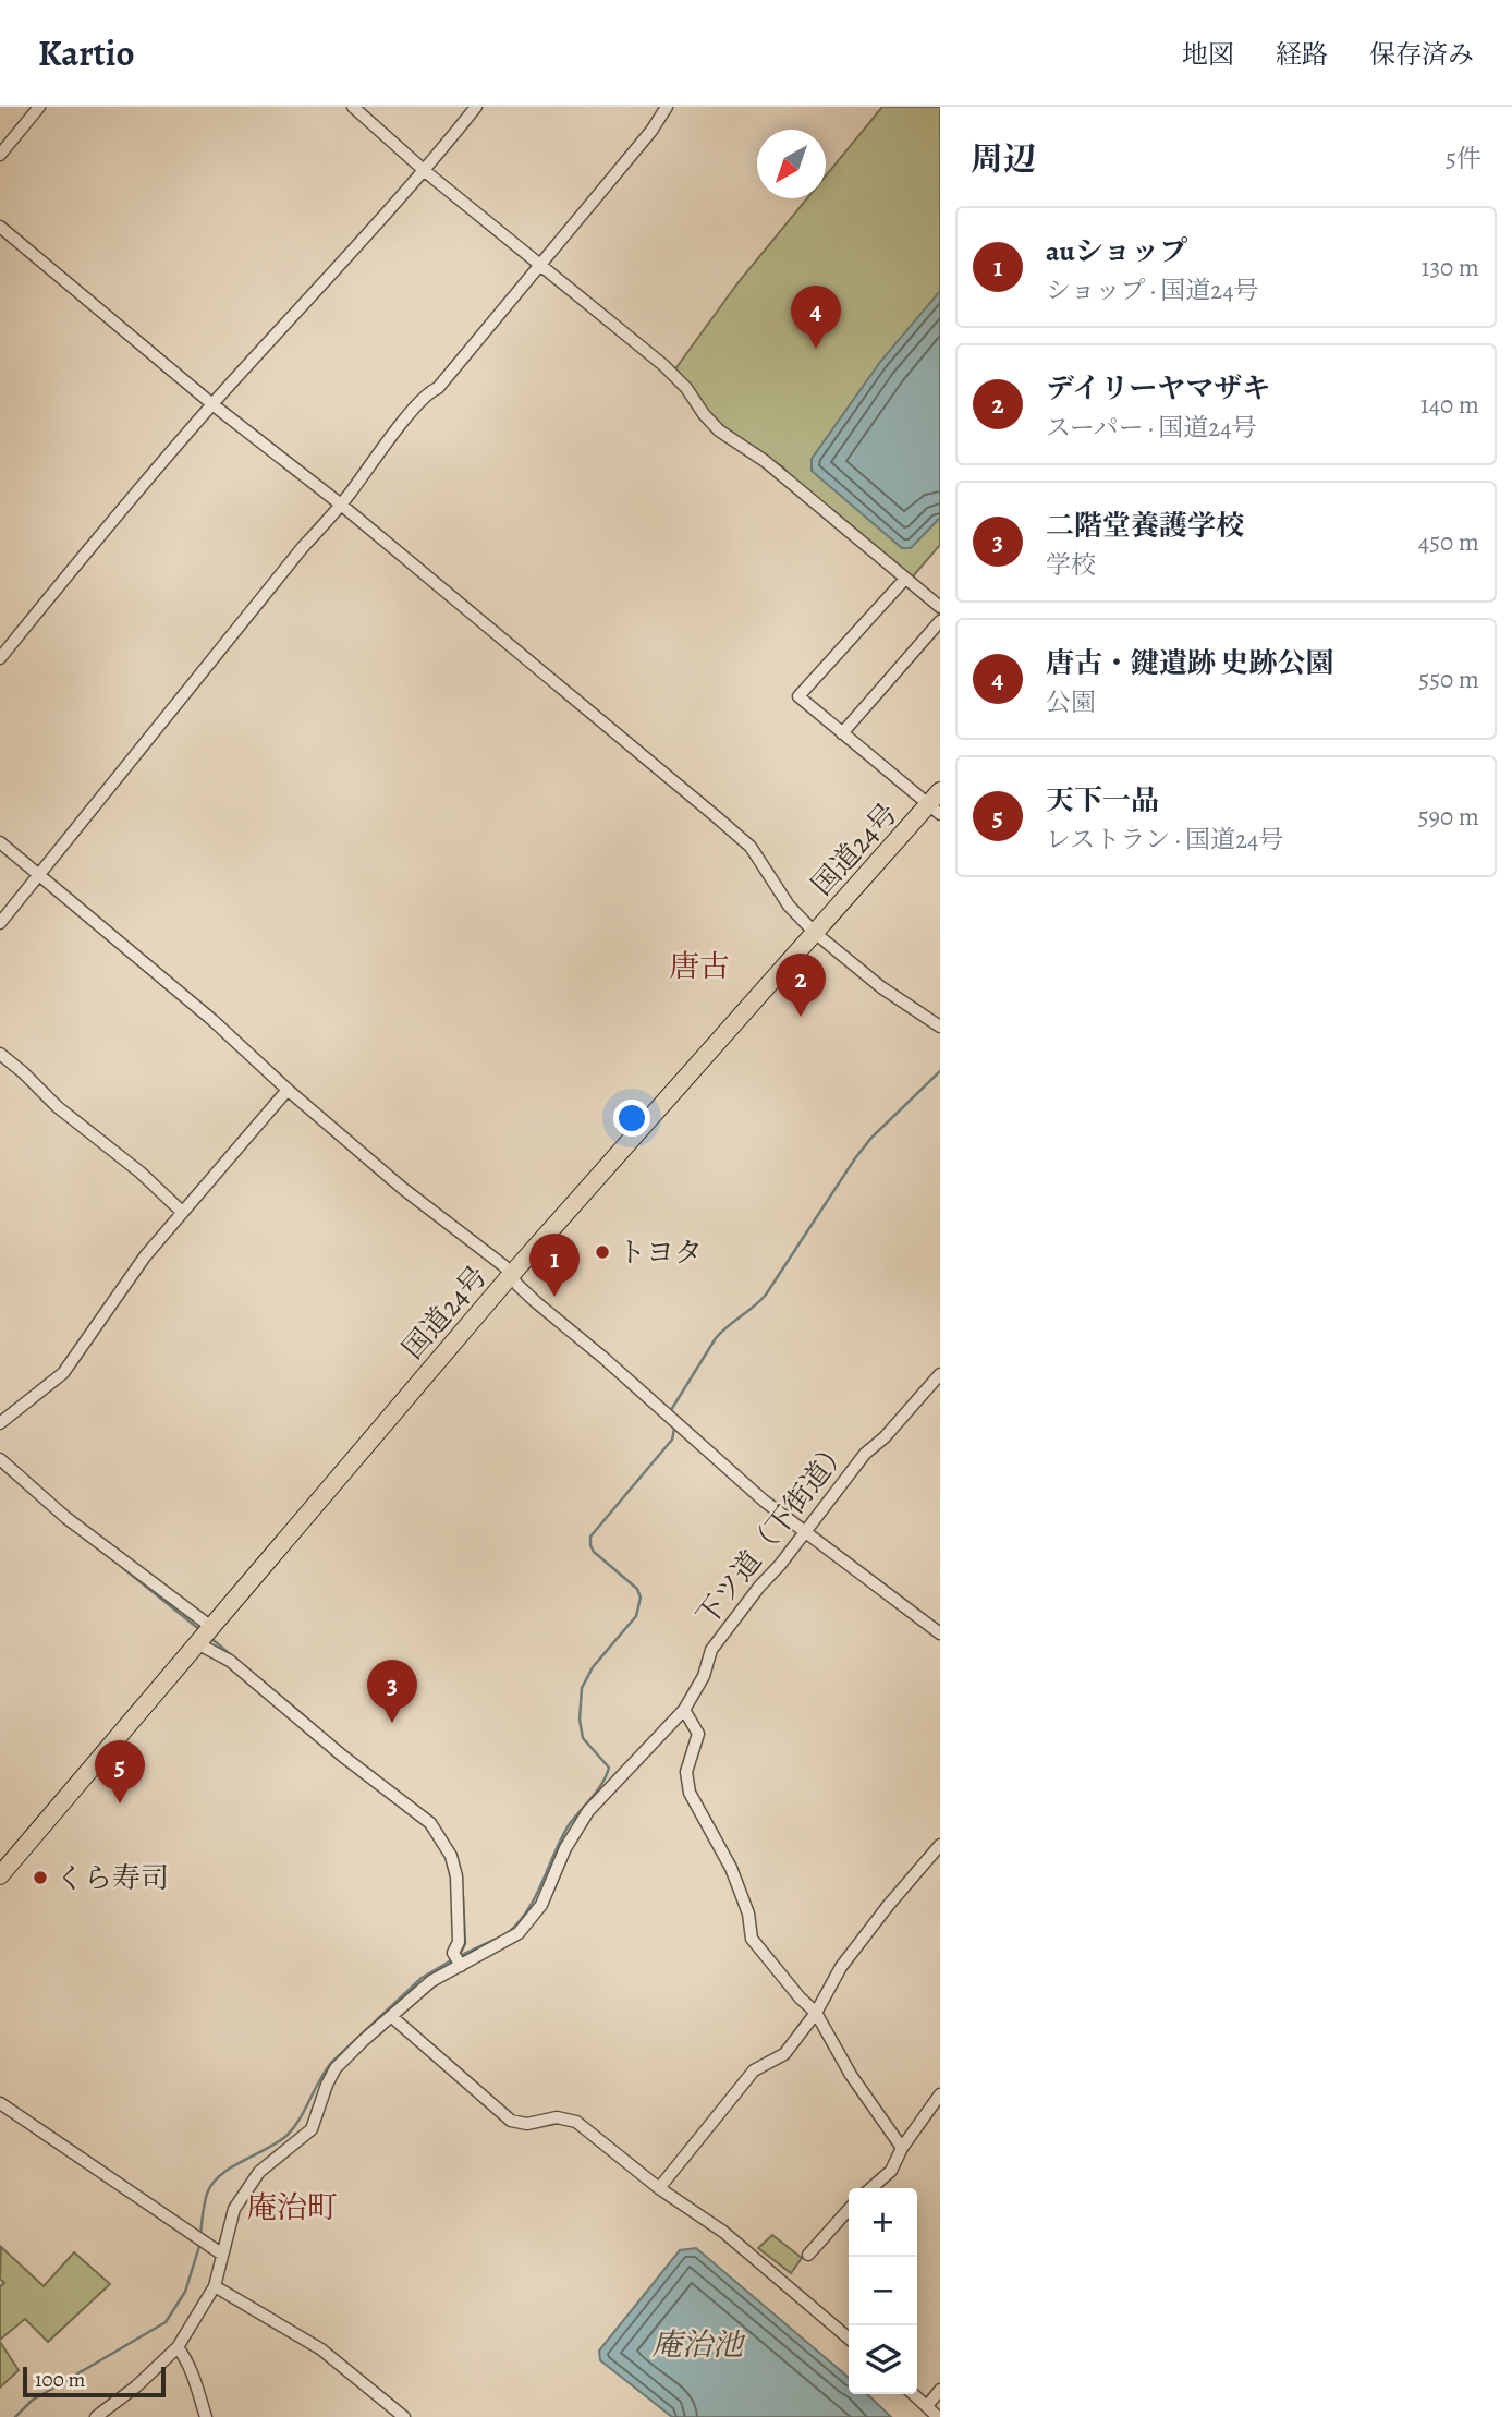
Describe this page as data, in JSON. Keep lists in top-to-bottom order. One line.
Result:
{"streets":{"highway":["国道24号"],"street":["下ツ道（下街道）"]},"districts":["唐古","庵治町"],"water":["庵治池"],"places":["トヨタ","くら寿司"],"scale_bar":"100 m","north":"bottom left","page":{"header":"Kartio","nav":["地図","経路","保存済み"],"heading":["周辺","5件"],"list":[{"mark":"1","name":"auショップ","note":"ショップ · 国道24号","value":"130 m"},{"mark":"2","name":"デイリーヤマザキ","note":"スーパー · 国道24号","value":"140 m"},{"mark":"3","name":"二階堂養護学校","note":"学校","value":"450 m"},{"mark":"4","name":"唐古・鍵遺跡 史跡公園","note":"公園","value":"550 m"},{"mark":"5","name":"天下一品","note":"レストラン · 国道24号","value":"590 m"}],"pins":["4","2","1","3","5"],"map_buttons":["+","−"],"scale":"100 m"}}
